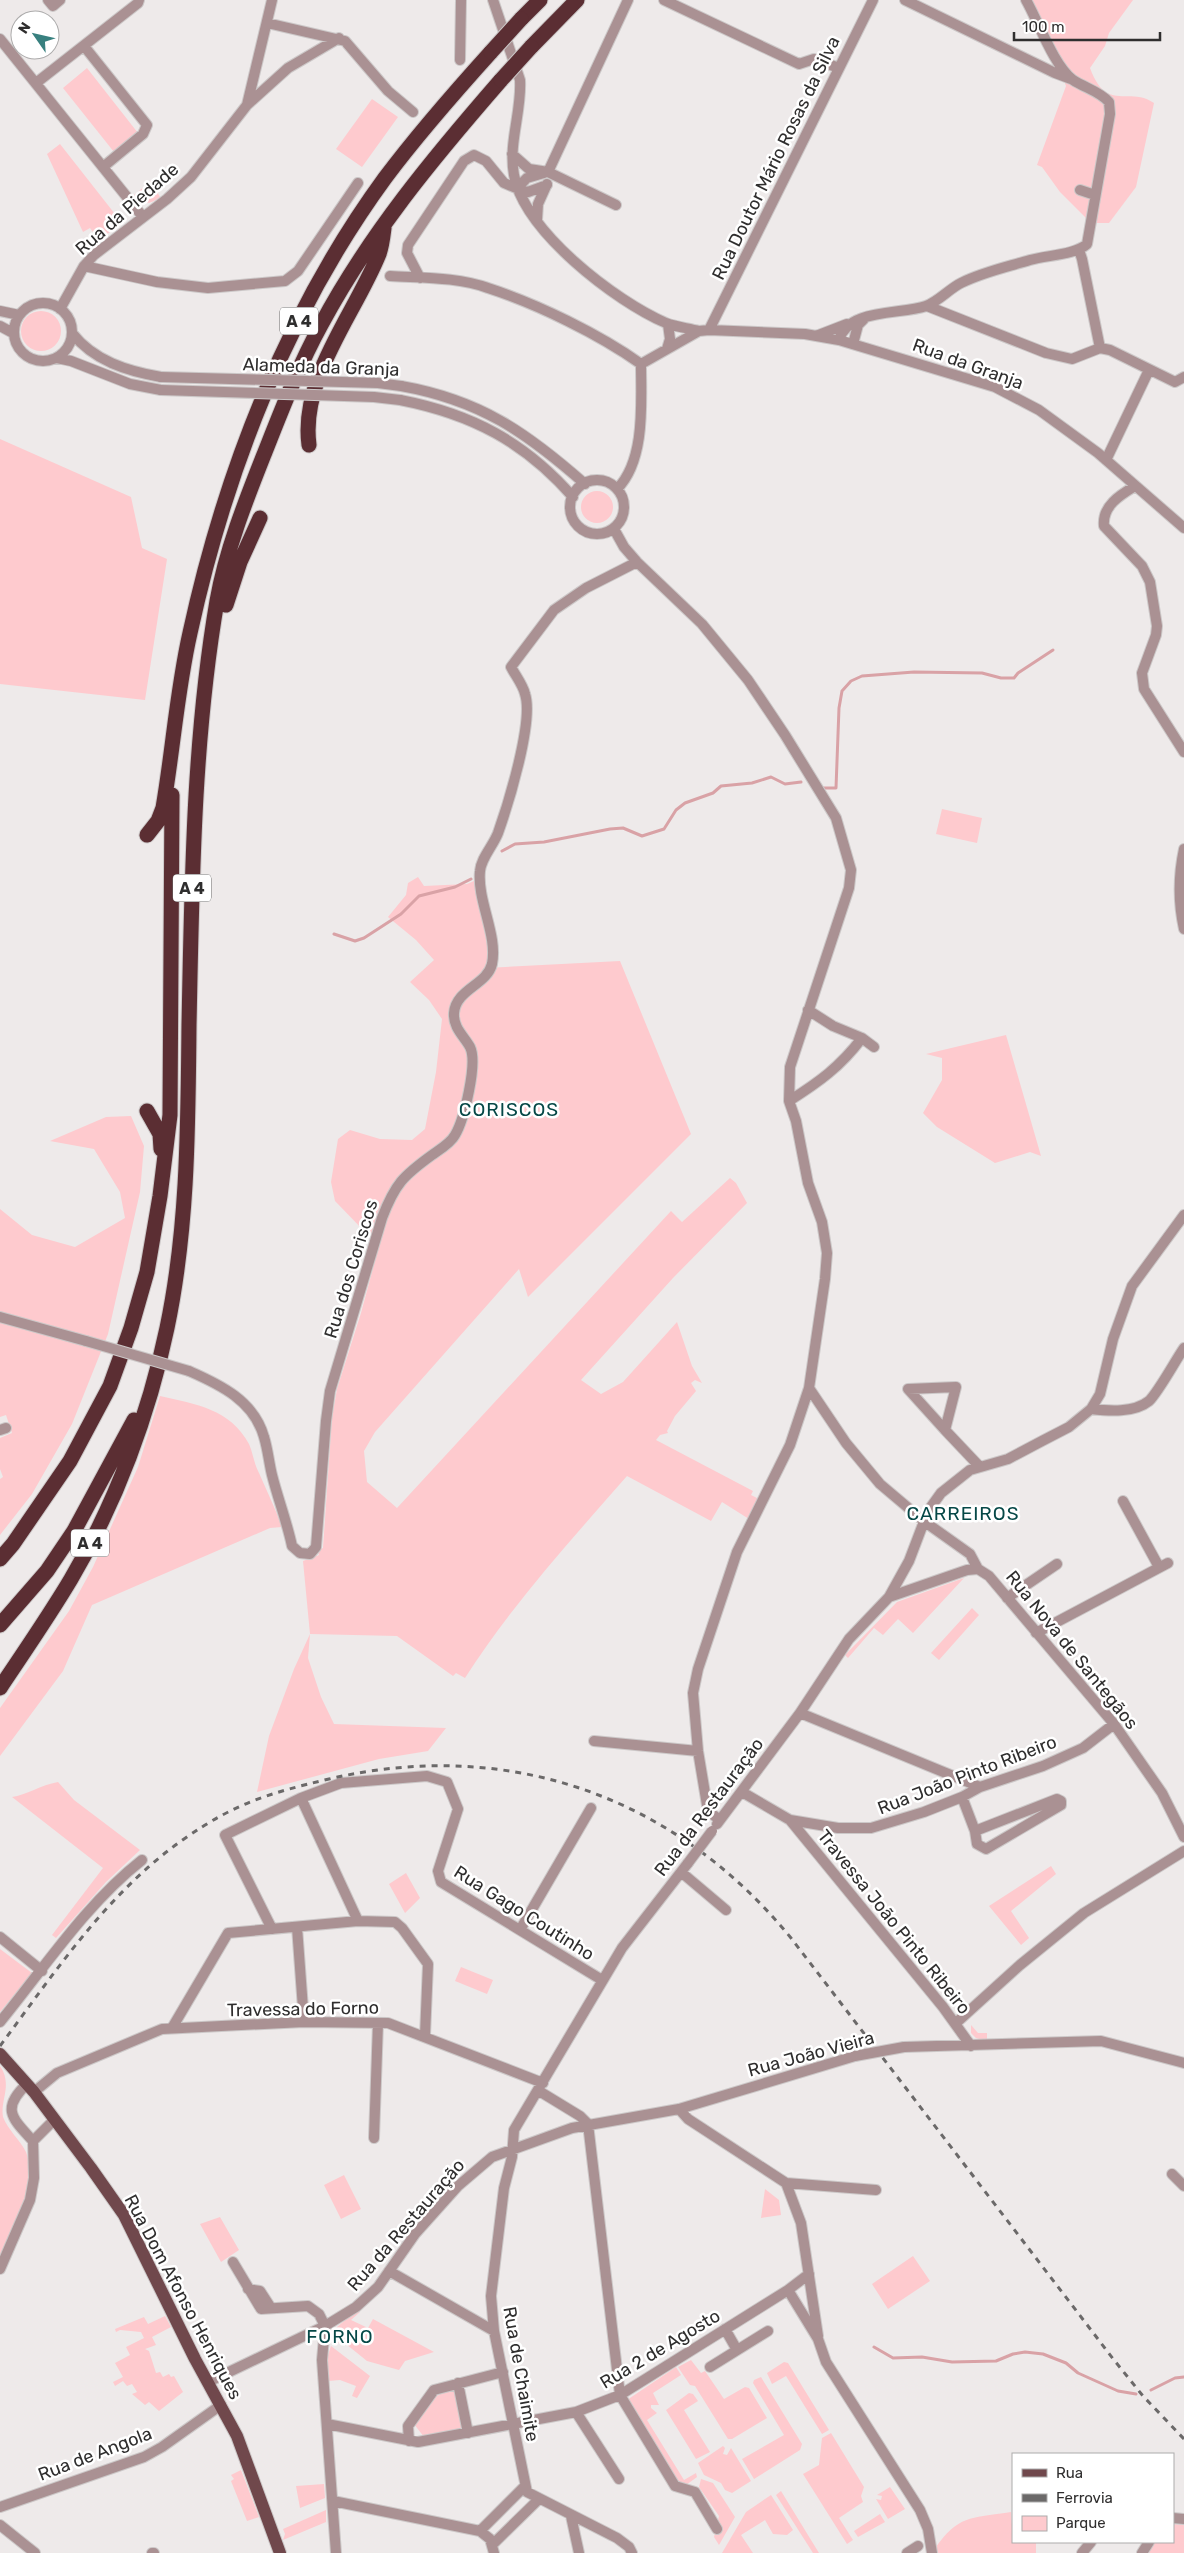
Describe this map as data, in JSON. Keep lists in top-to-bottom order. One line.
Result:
{"streets":{"highway":["A 4"],"main road":["Rua Dom Afonso Henriques"],"street":["Rua Doutor Mário Rosas da Silva","Rua da Piedade","Rua da Granja","Alameda da Granja","Rua dos Coriscos","Rua Nova de Santegãos","Rua João Pinto Ribeiro","Rua da Restauração","Rua Gago Coutinho","Travessa João Pinto Ribeiro","Travessa do Forno","Rua João Vieira","Rua 2 de Agosto","Rua de Chaimite","Rua de Angola"]},"crossings":[["Rua Doutor Mário Rosas da Silva","Rua da Granja"],["Rua da Piedade","Alameda da Granja"],["Rua Nova de Santegãos","Rua João Pinto Ribeiro"],["Rua Nova de Santegãos","Rua da Restauração"],["Rua João Pinto Ribeiro","Rua da Restauração"],["Rua João Pinto Ribeiro","Travessa João Pinto Ribeiro"],["Rua da Restauração","Rua Gago Coutinho"],["Rua da Restauração","Travessa do Forno"],["Rua da Restauração","Rua João Vieira"],["Rua da Restauração","Rua Dom Afonso Henriques"],["Rua da Restauração","Rua de Chaimite"],["Travessa João Pinto Ribeiro","Rua João Vieira"],["Travessa do Forno","Rua João Vieira"],["Travessa do Forno","Rua Dom Afonso Henriques"],["Rua João Vieira","Rua de Chaimite"],["Rua Dom Afonso Henriques","Rua de Angola"],["Rua 2 de Agosto","Rua de Chaimite"]],"districts":["CORISCOS","CARREIROS","FORNO"],"legend":["Rua","Ferrovia","Parque"],"scale_bar":"100 m","north":"top left"}
